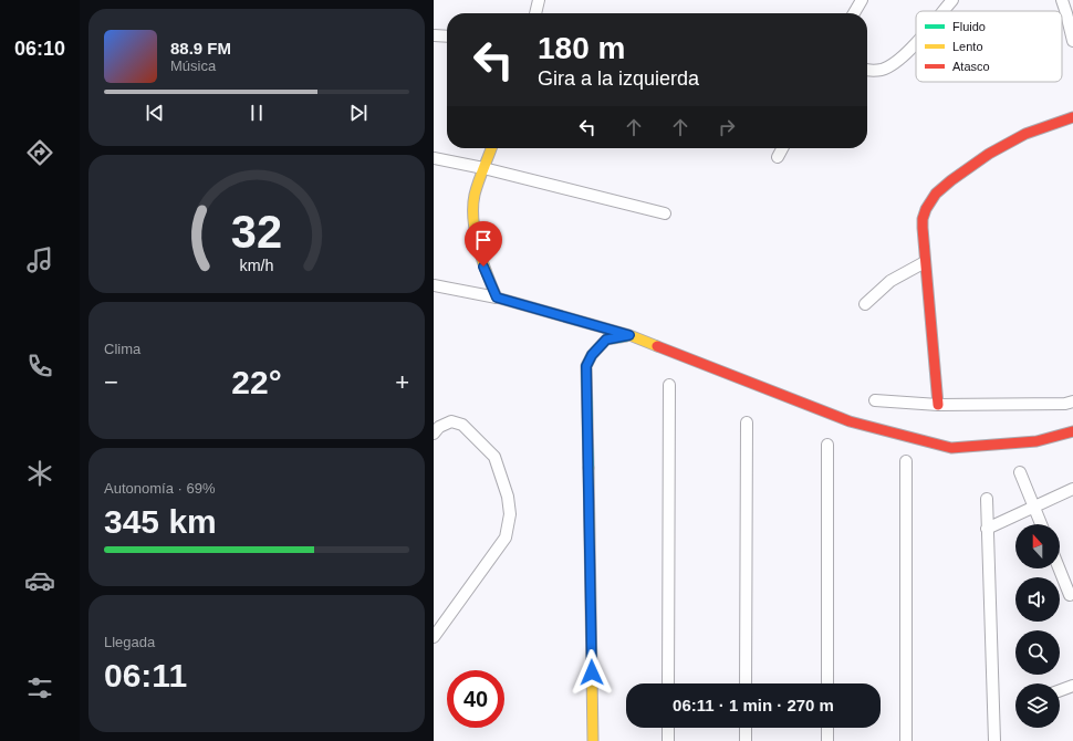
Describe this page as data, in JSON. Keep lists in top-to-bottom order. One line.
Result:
{"legend":["Fluido","Lento","Atasco"],"north":"top","page":{"tabs":"06:10","turn":["180 m","Gira a la izquierda"],"song":["88.9 FM","Música"],"tile":["Clima",["Autonomía · 69%","345 km"],["Llegada","06:11"]],"heat":["−","22°","+"],"limit":"40","trip":"06:11 · 1 min · 270 m","gauge":["32","km/h"]}}
